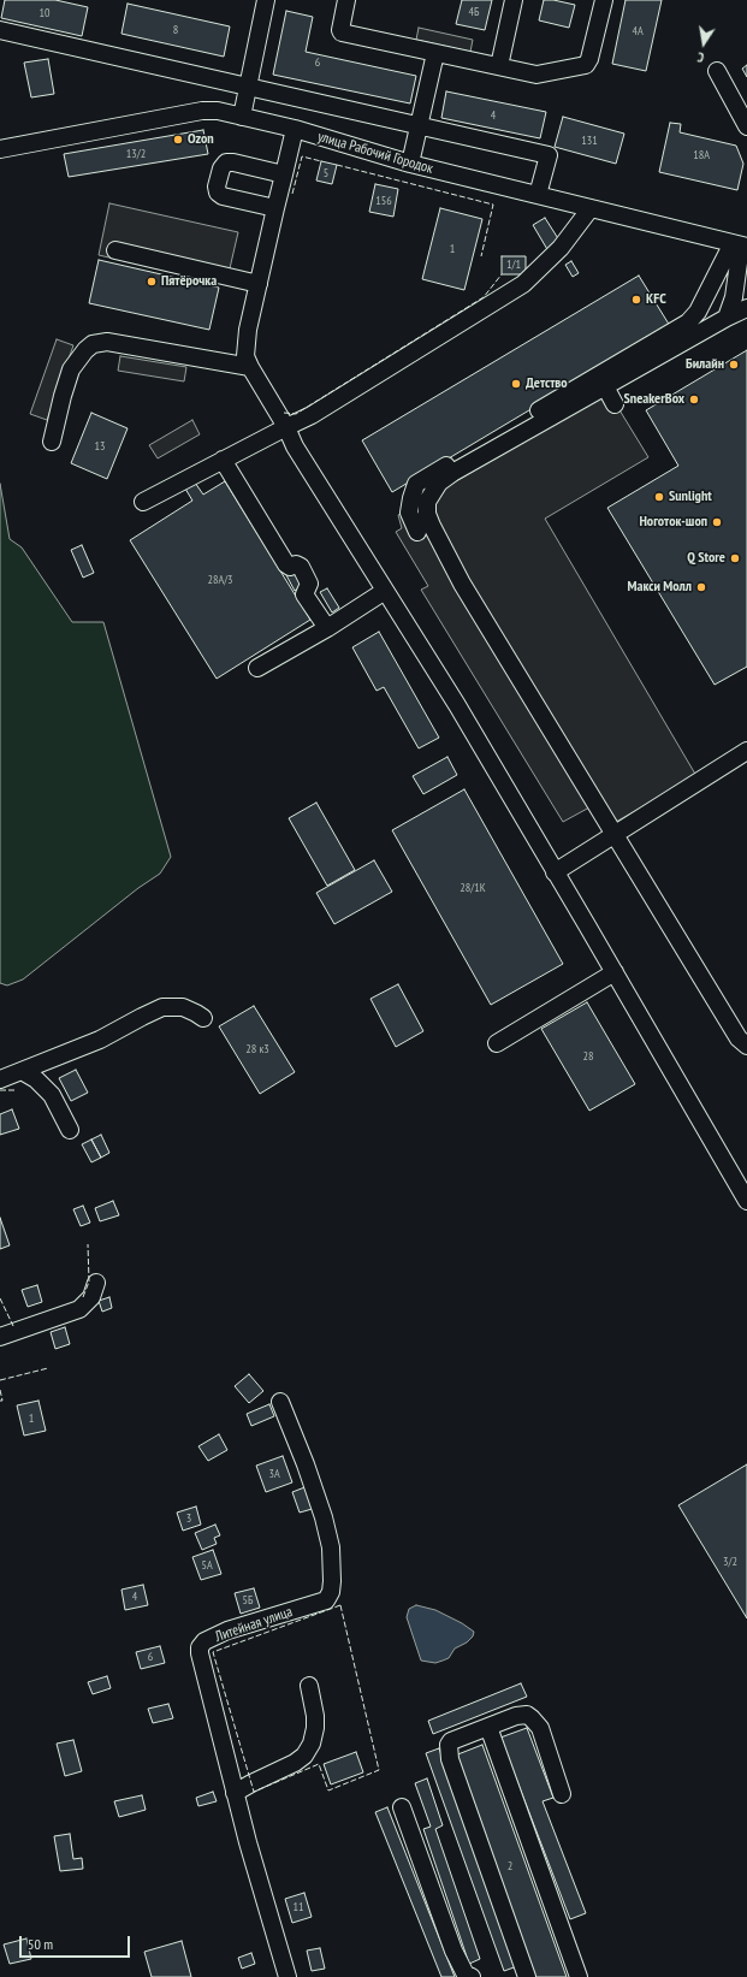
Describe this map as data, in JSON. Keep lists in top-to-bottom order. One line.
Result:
{"streets":{"street":["улица Рабочий Городок","Литейная улица"]},"places":["Ozon","Пятёрочка","KFC","Билайн","Детство","SneakerBox","Sunlight","Ноготок-шоп","Q Store","Макси Молл"],"house_numbers":["4Б","10","8","4А","6","4","131","13/2","18А","5","156","1","1/1","13","28А/3","28/1К","28 к3","28","1","3А","3","3/2","5А","4","5Б","6","2","11"],"scale_bar":"50 m","north":"bottom"}
